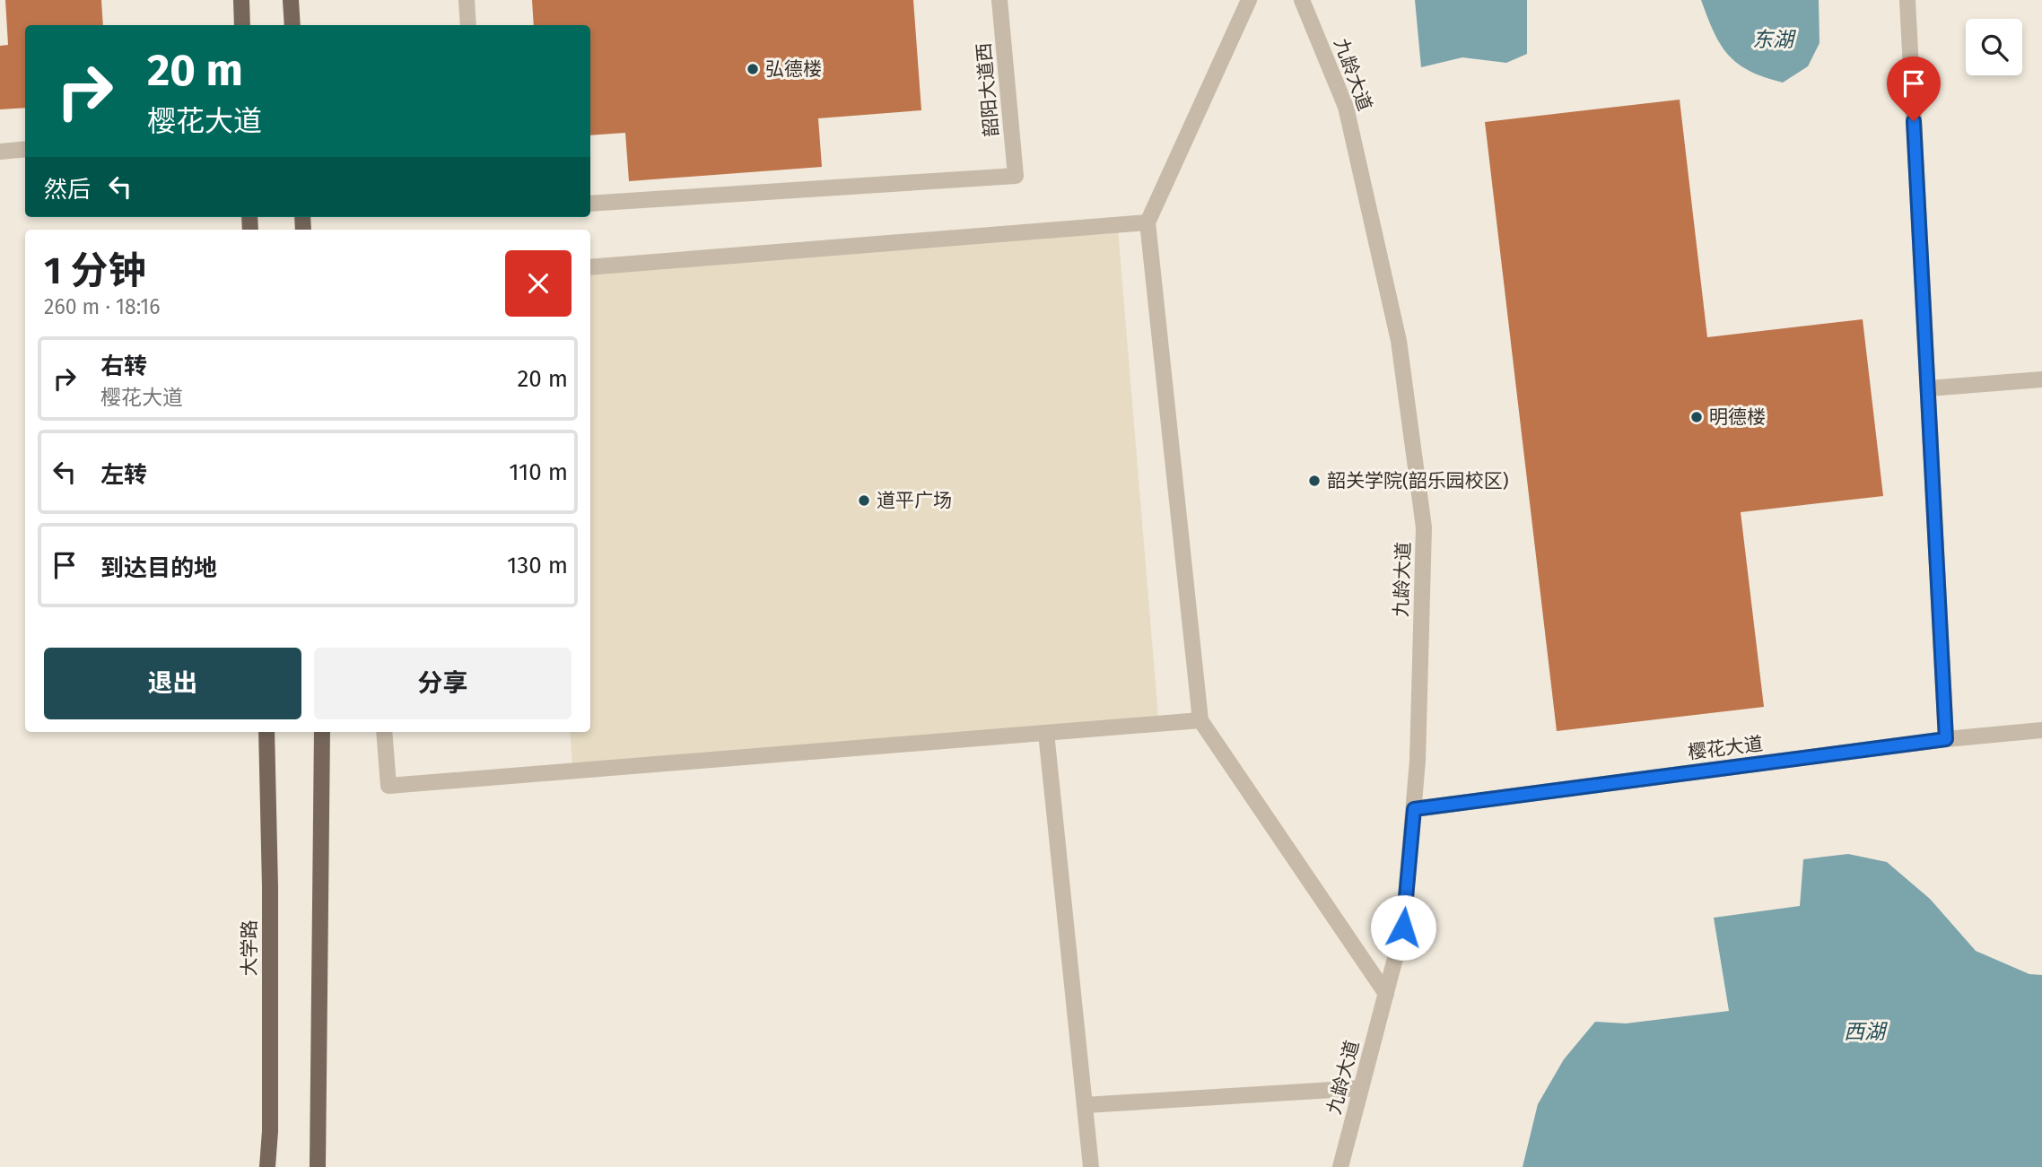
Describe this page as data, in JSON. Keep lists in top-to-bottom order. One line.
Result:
{"streets":{"main road":["大学路"],"lane":["九龄大道","韶阳大道西","樱花大道"]},"crossings":[["九龄大道","樱花大道"]],"water":["东湖","西湖"],"places":["弘德楼","明德楼","韶关学院(韶乐园校区)","道平广场"],"page":{"turn":["20 m","樱花大道"],"then":"然后","heading":["1 分钟","260 m · 18:16"],"list":[{"name":"右转","note":"樱花大道","value":"20 m"},{"name":"左转","value":"110 m"},{"name":"到达目的地","value":"130 m"}],"buttons":["退出","分享"]}}
